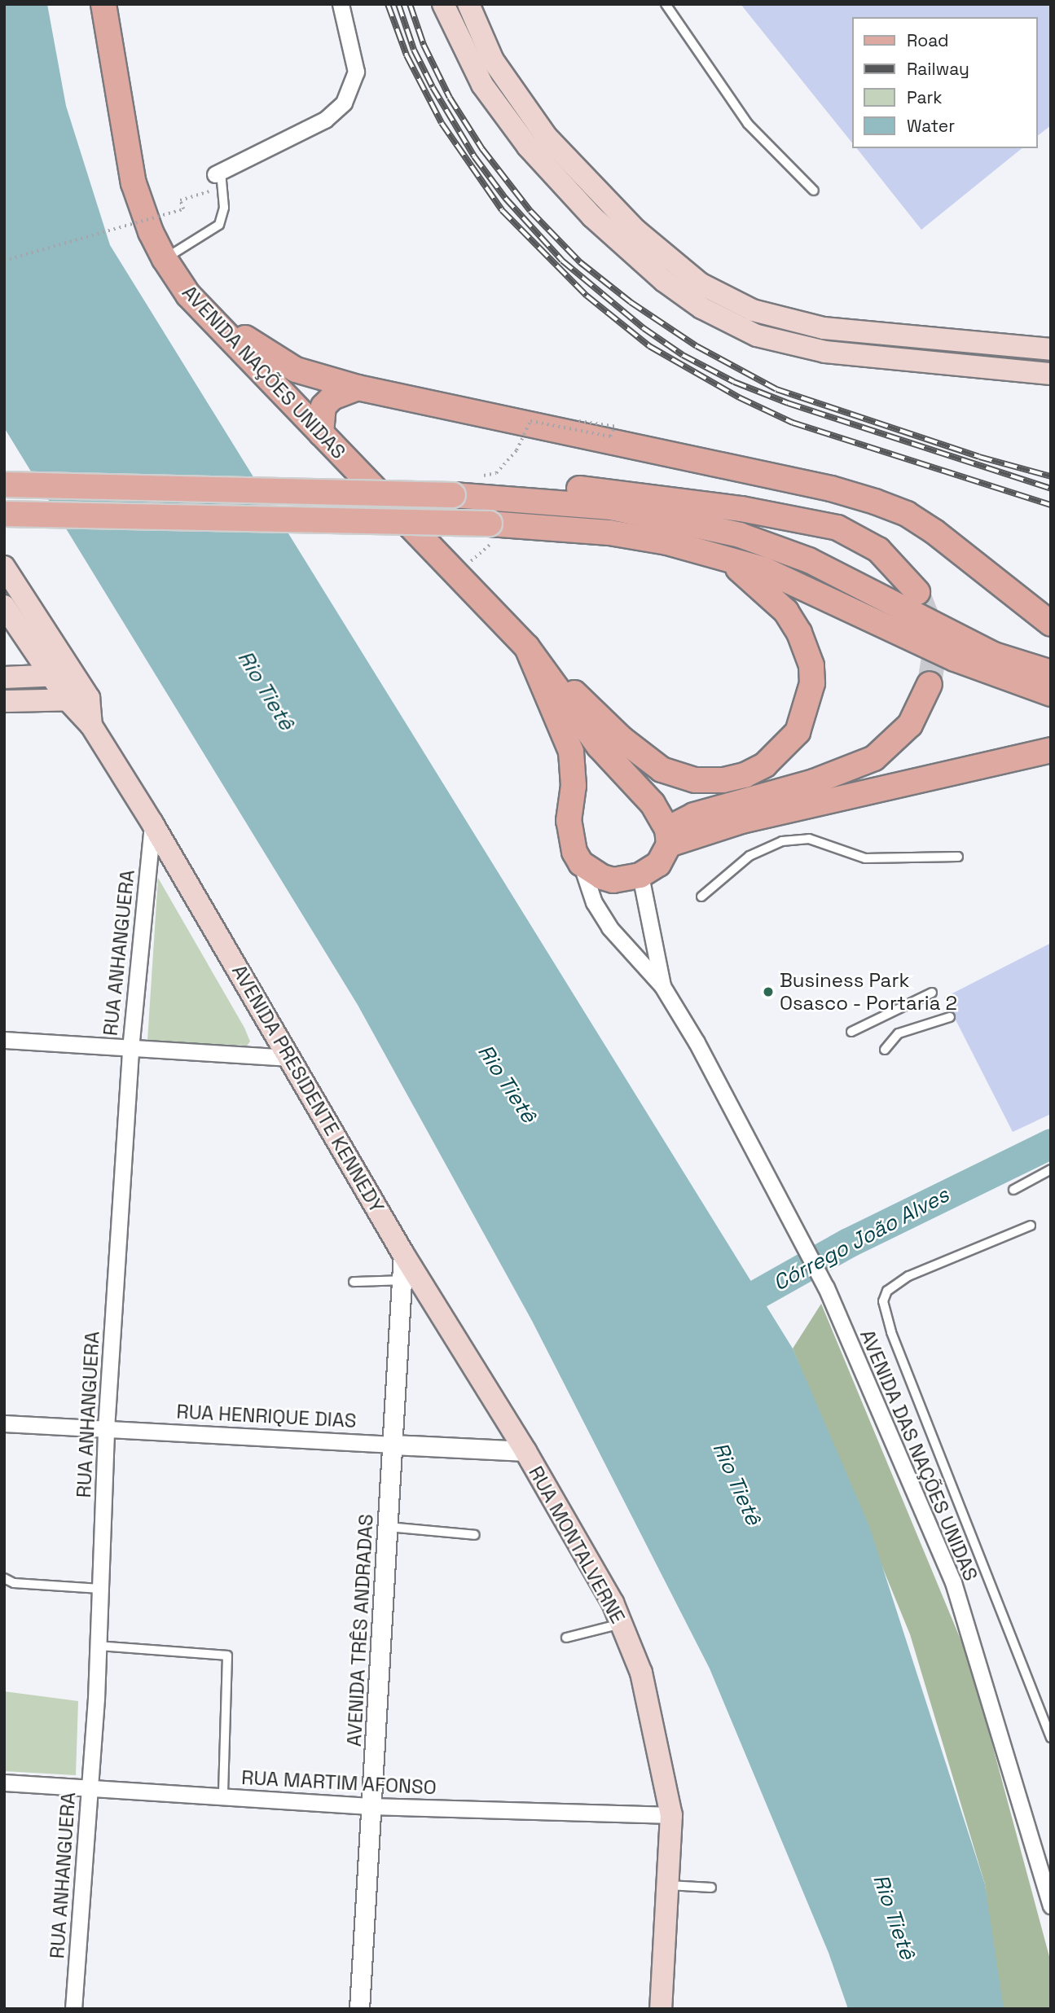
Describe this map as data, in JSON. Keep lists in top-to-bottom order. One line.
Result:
{"streets":{"main road":["AVENIDA NAÇÕES UNIDAS","AVENIDA PRESIDENTE KENNEDY","RUA MONTALVERNE"],"street":["RUA ANHANGUERA","RUA HENRIQUE DIAS","AVENIDA DAS NAÇÕES UNIDAS","AVENIDA TRÊS ANDRADAS","RUA MARTIM AFONSO"]},"crossings":[["RUA ANHANGUERA","AVENIDA PRESIDENTE KENNEDY"],["RUA ANHANGUERA","RUA HENRIQUE DIAS"],["RUA ANHANGUERA","RUA MARTIM AFONSO"],["AVENIDA PRESIDENTE KENNEDY","RUA HENRIQUE DIAS"],["AVENIDA PRESIDENTE KENNEDY","RUA MONTALVERNE"],["AVENIDA PRESIDENTE KENNEDY","AVENIDA TRÊS ANDRADAS"],["RUA HENRIQUE DIAS","RUA MONTALVERNE"],["RUA HENRIQUE DIAS","AVENIDA TRÊS ANDRADAS"],["RUA MONTALVERNE","RUA MARTIM AFONSO"],["AVENIDA TRÊS ANDRADAS","RUA MARTIM AFONSO"]],"water":["Rio Tietê","Córrego João Alves"],"places":["Business Park Osasco - Portaria 2"],"legend":["Road","Railway","Park","Water"]}
